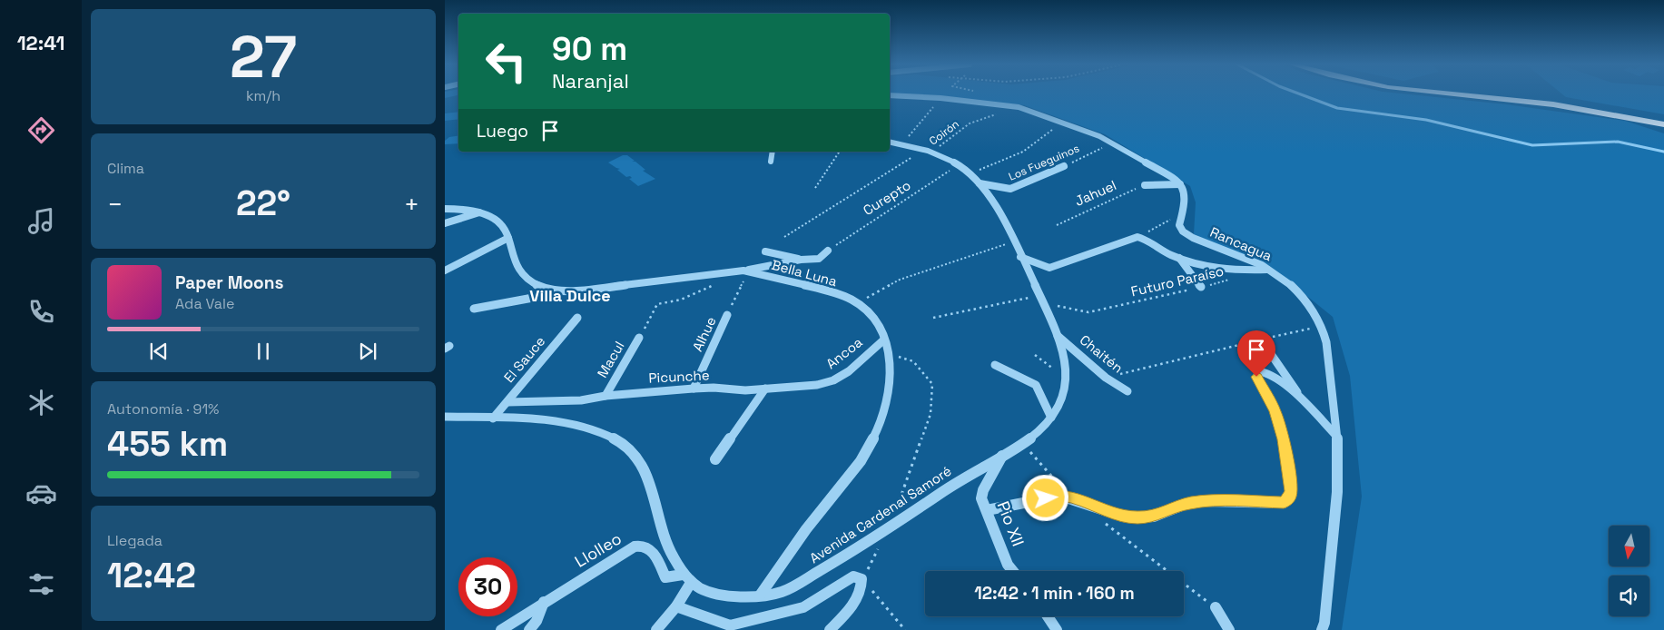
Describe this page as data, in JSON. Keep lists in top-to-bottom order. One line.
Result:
{"streets":{"street":["Los Fueguinos","Rancagua","Bella Luna","Alhue","Ancoa","Chaitén","El Sauce","Macul","Picunche","Avenida Cardenal Samoré","Pio XII","Llolleo"],"path":["Coirón","Jahuel","Curepto","Futuro Paraíso"]},"crossings":[["Coirón","Avenida Cardenal Samoré"],["Los Fueguinos","Avenida Cardenal Samoré"],["Curepto","Avenida Cardenal Samoré"],["Bella Luna","Ancoa"],["Bella Luna","Avenida Cardenal Samoré"],["Futuro Paraíso","Avenida Cardenal Samoré"],["Alhue","Picunche"],["Ancoa","Picunche"],["Chaitén","Avenida Cardenal Samoré"],["El Sauce","Picunche"],["Macul","Picunche"],["Avenida Cardenal Samoré","Pio XII"],["Avenida Cardenal Samoré","Llolleo"]],"districts":["Villa Dulce"],"north":"bottom","page":{"tabs":"12:41","tile":[["27","km/h"],"Clima",["Autonomía · 91%","455 km"],["Llegada","12:42"]],"turn":["90 m","Naranjal"],"then":"Luego","heat":["−","22°","+"],"song":["Paper Moons","Ada Vale"],"limit":"30","trip":"12:42 · 1 min · 160 m"}}
